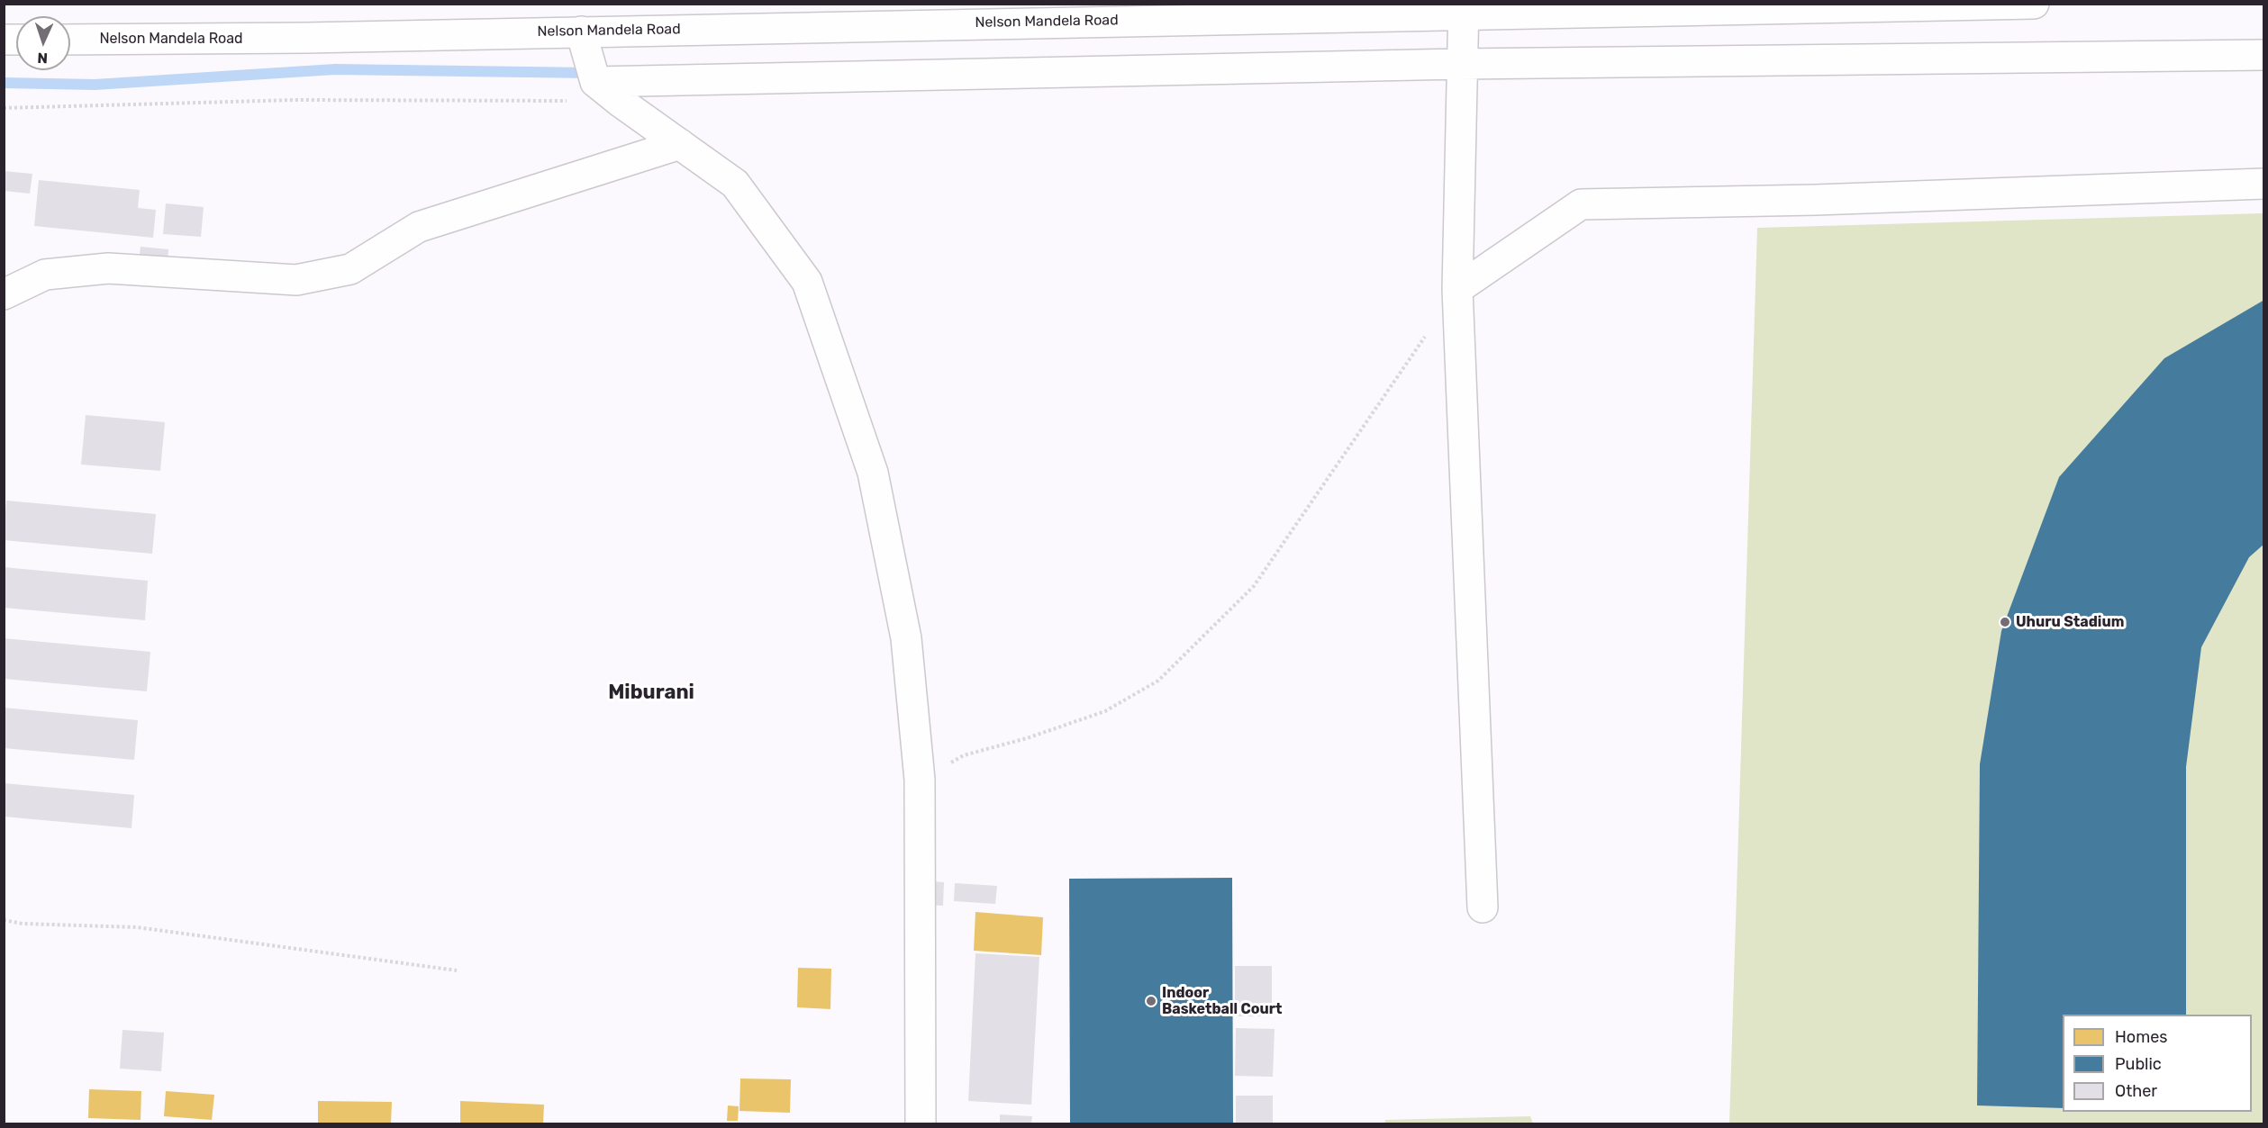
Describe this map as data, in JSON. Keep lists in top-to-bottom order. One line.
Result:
{"streets":{"main road":["Nelson Mandela Road"]},"districts":["Miburani"],"places":["Uhuru Stadium","Indoor Basketball Court"],"legend":["Homes","Public","Other"],"north":"bottom"}
